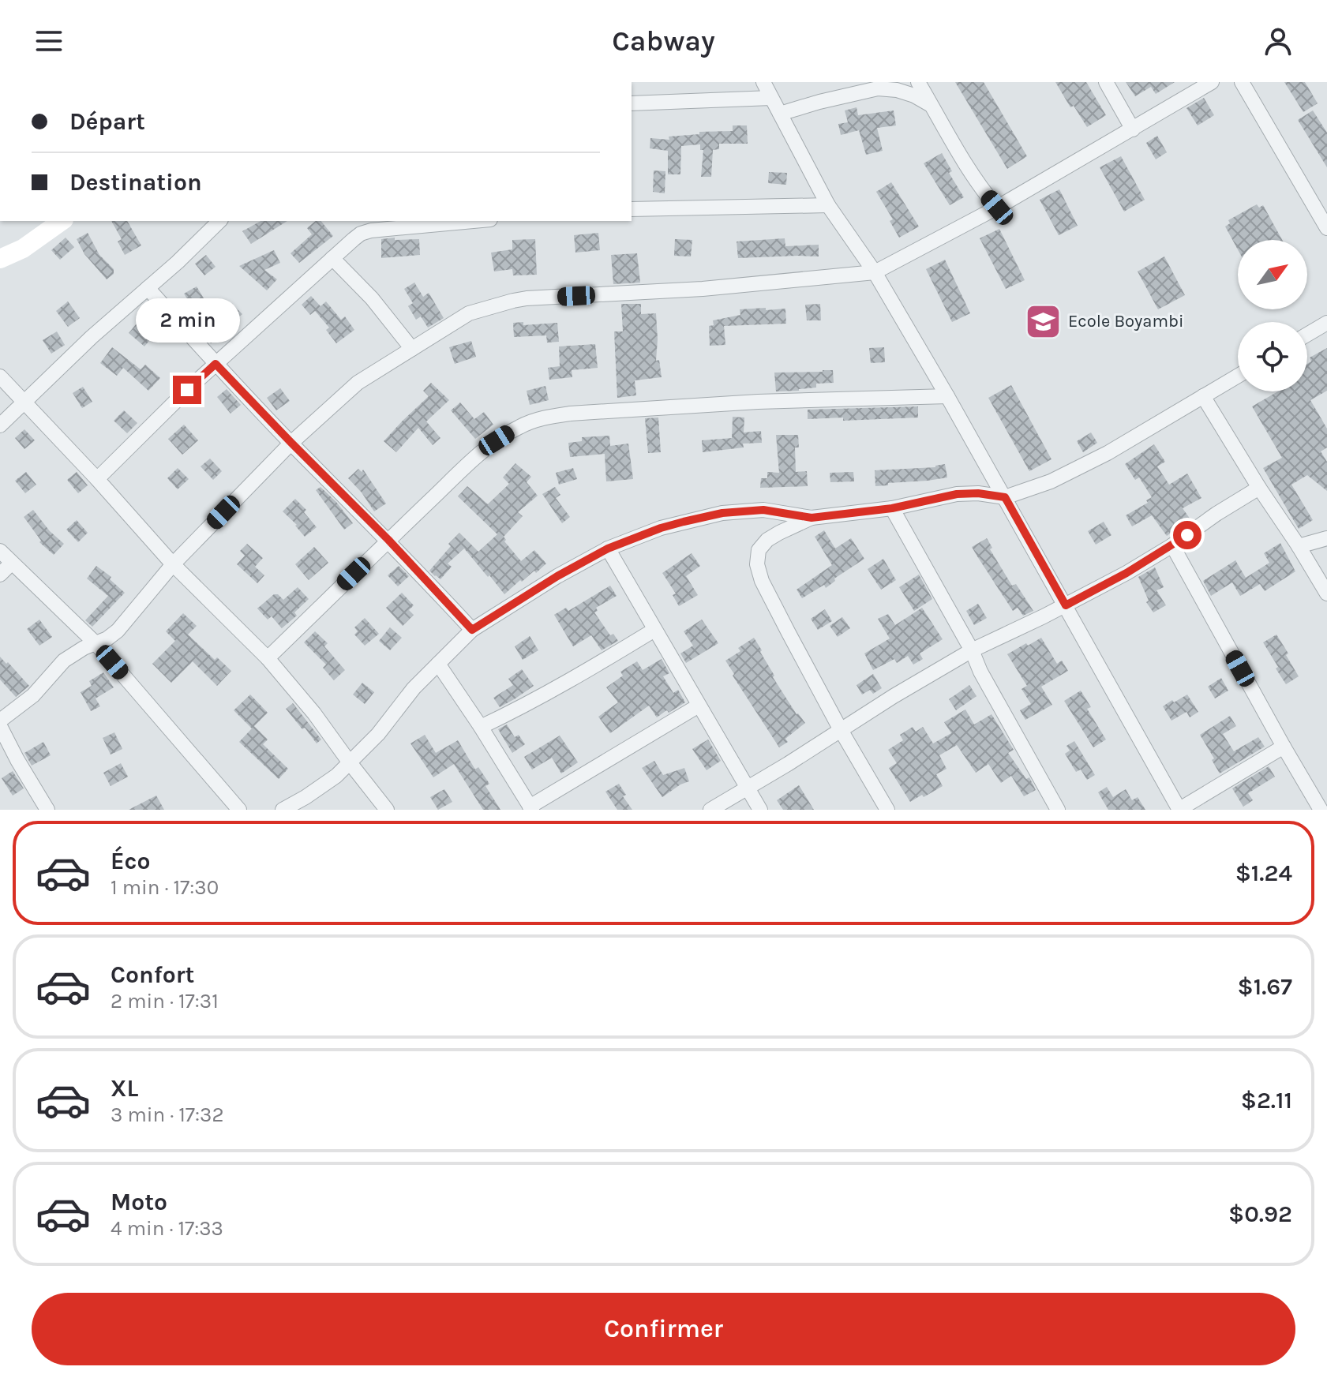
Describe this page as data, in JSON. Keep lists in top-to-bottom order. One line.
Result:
{"places":{"school or university":["Ecole Boyambi"]},"north":"top right","page":{"header":"Cabway","banner":["Départ","Destination"],"bubble":"2 min","list":[{"name":"Éco","note":"1 min · 17:30","value":"$1.24"},{"name":"Confort","note":"2 min · 17:31","value":"$1.67"},{"name":"XL","note":"3 min · 17:32","value":"$2.11"},{"name":"Moto","note":"4 min · 17:33","value":"$0.92"}],"buttons":"Confirmer"}}
